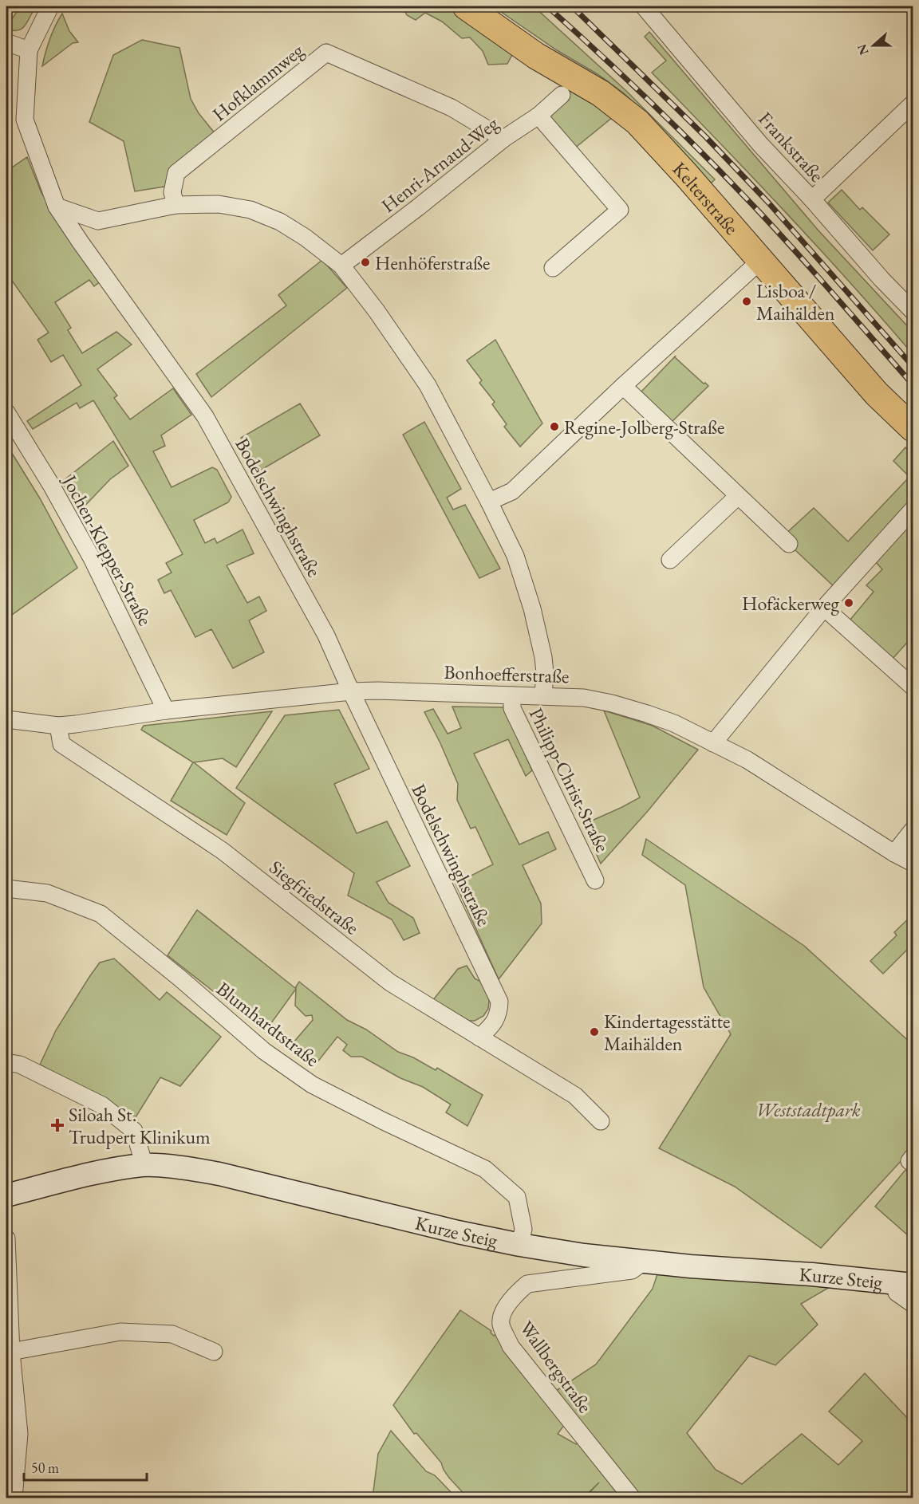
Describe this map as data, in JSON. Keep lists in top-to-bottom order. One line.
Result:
{"streets":{"main road":["Kelterstraße","Kurze Steig"],"street":["Hofklammweg","Frankstraße","Henri-Arnaud-Weg","Bodelschwinghstraße","Jochen-Klepper-Straße","Bonhoefferstraße","Philipp-Christ-Straße","Siegfriedstraße","Blumhardtstraße","Wallbergstraße"]},"crossings":[["Hofklammweg","Henri-Arnaud-Weg"],["Bodelschwinghstraße","Bonhoefferstraße"],["Bodelschwinghstraße","Siegfriedstraße"],["Jochen-Klepper-Straße","Bonhoefferstraße"],["Bonhoefferstraße","Philipp-Christ-Straße"],["Bonhoefferstraße","Siegfriedstraße"],["Blumhardtstraße","Kurze Steig"],["Kurze Steig","Wallbergstraße"]],"parks":["Weststadtpark"],"places":{"other":["Henhöferstraße","Lisboa / Maihälden","Regine-Jolberg-Straße","Hofäckerweg","Kindertagesstätte Maihälden"],"health":["Siloah St. Trudpert Klinikum"]},"scale_bar":"50 m","north":"left"}
